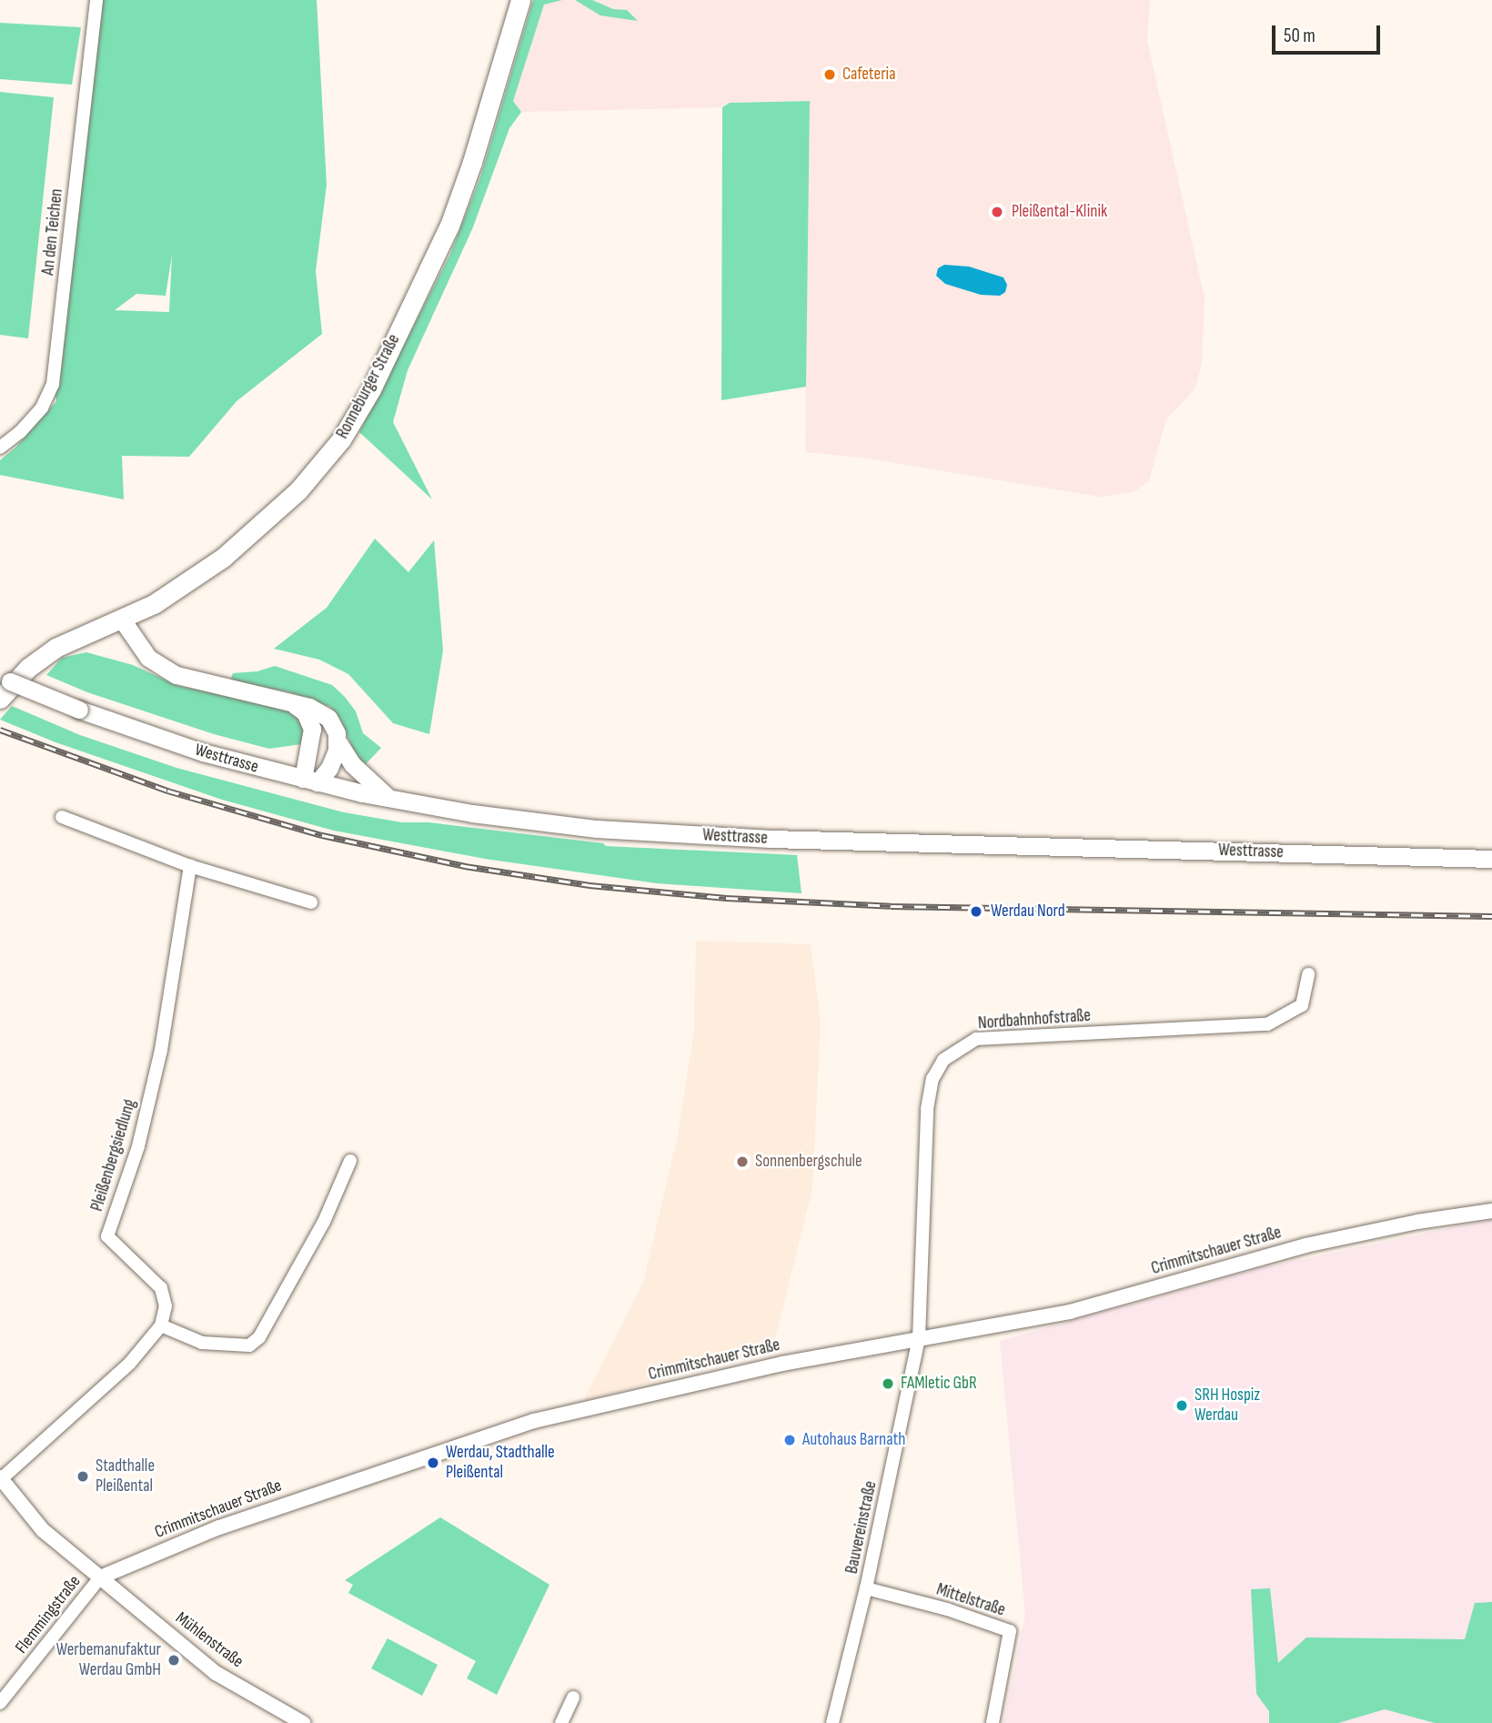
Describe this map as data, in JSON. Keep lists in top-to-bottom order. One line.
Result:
{"streets":{"main road":["Ronneburger Straße","Westtrasse"],"street":["An den Teichen","Nordbahnhofstraße","Pleißenbergsiedlung","Crimmitschauer Straße","Bauvereinstraße","Mittelstraße","Flemmingstraße","Mühlenstraße"]},"crossings":[["Ronneburger Straße","Westtrasse"],["Nordbahnhofstraße","Crimmitschauer Straße"],["Nordbahnhofstraße","Bauvereinstraße"],["Crimmitschauer Straße","Bauvereinstraße"],["Crimmitschauer Straße","Flemmingstraße"],["Crimmitschauer Straße","Mühlenstraße"],["Bauvereinstraße","Mittelstraße"],["Flemmingstraße","Mühlenstraße"]],"places":["Cafeteria","Pleißental-Klinik","Werdau Nord","Sonnenbergschule","FAMletic GbR","SRH Hospiz Werdau","Autohaus Barnath","Werdau, Stadthalle Pleißental","Stadthalle Pleißental","Werbemanufaktur Werdau GmbH"],"scale_bar":"50 m"}
